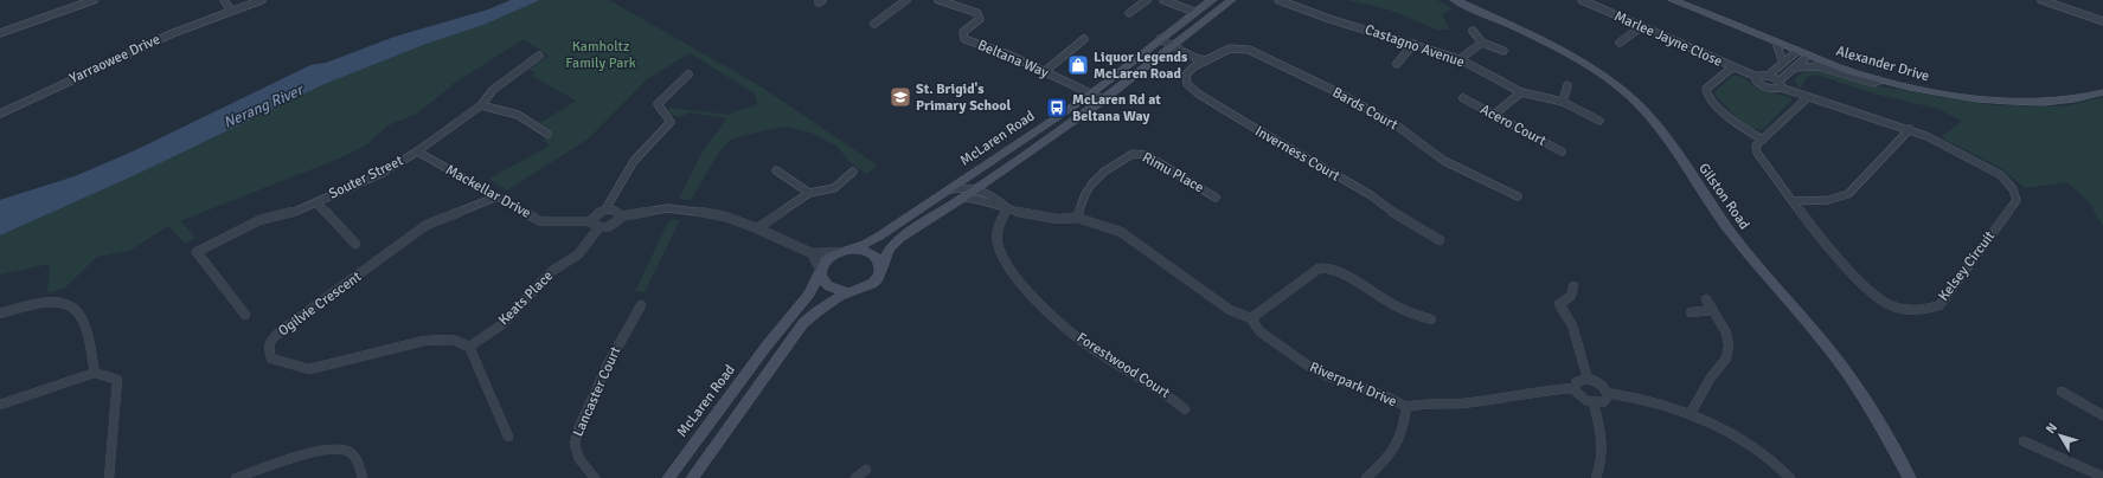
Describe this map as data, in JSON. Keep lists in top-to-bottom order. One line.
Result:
{"streets":{"main road":["Alexander Drive","McLaren Road","Gilston Road"],"street":["Marlee Jayne Close","Castagno Avenue","Yarraowee Drive","Beltana Way","Bards Court","Acero Court","Inverness Court","Rimu Place","Souter Street","Mackellar Drive","Kelsey Circuit","Keats Place","Ogilvie Crescent","Forestwood Court","Riverpark Drive","Lancaster Court"]},"crossings":[["Marlee Jayne Close","Kelsey Circuit"],["Beltana Way","McLaren Road"],["Bards Court","Inverness Court"],["McLaren Road","Riverpark Drive"],["Rimu Place","Riverpark Drive"],["Souter Street","Mackellar Drive"],["Mackellar Drive","Ogilvie Crescent"],["Keats Place","Ogilvie Crescent"],["Forestwood Court","Riverpark Drive"]],"water":["Nerang River"],"parks":["Kamholtz Family Park"],"places":{"shop":["Liquor Legends McLaren Road"],"school or university":["St. Brigid's Primary School"],"bus stop":["McLaren Rd at Beltana Way"]},"north":"top left"}
